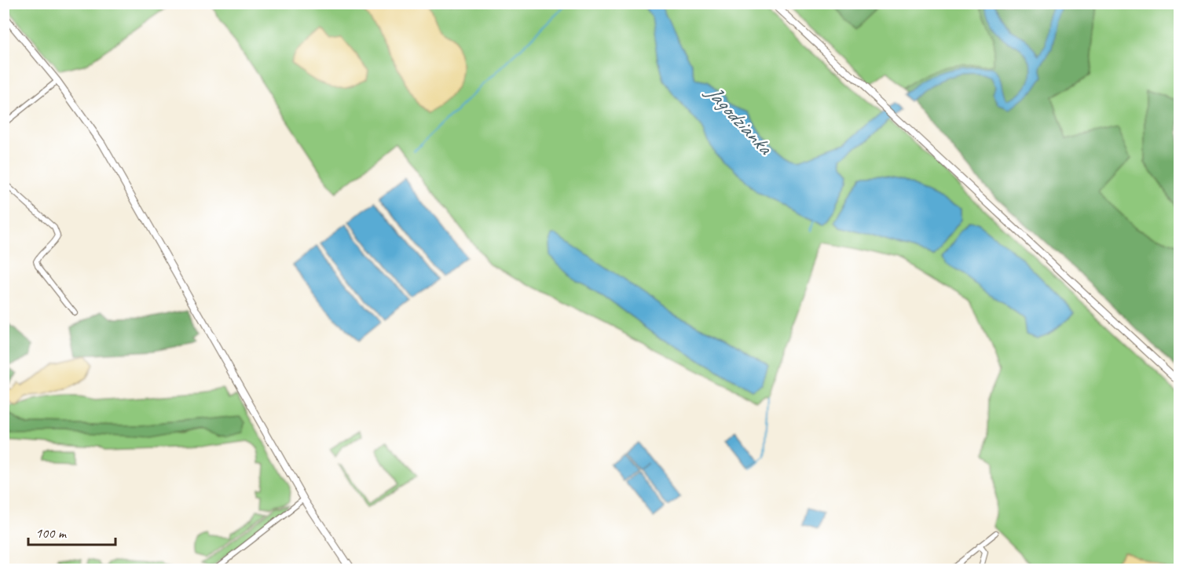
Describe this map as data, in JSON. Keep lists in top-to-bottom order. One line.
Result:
{"water":["Jagodzianka"],"scale_bar":"100 m"}
